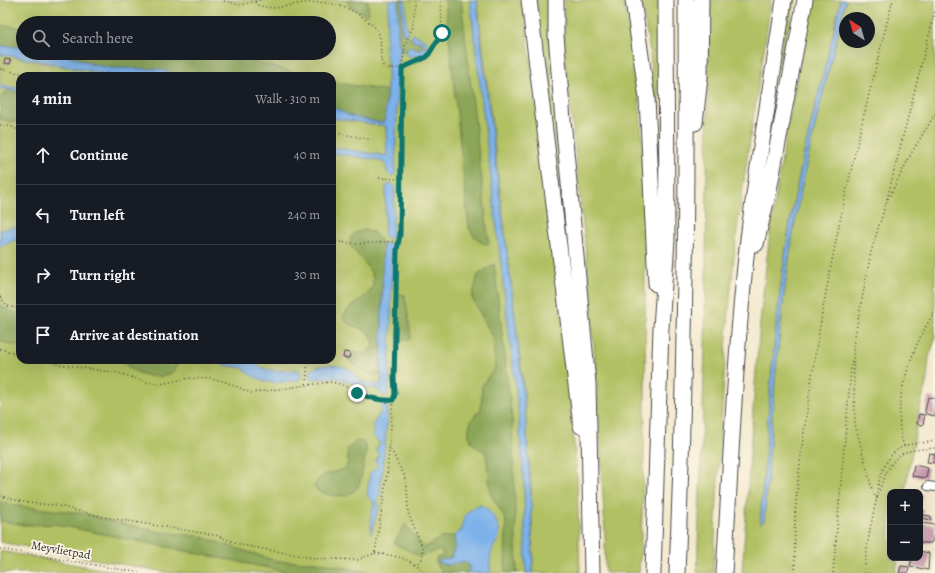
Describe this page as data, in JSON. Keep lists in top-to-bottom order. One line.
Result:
{"streets":{"path":["Meyvlietpad"]},"north":"top left","page":{"search":"Search here","heading":["4 min","Walk · 310 m"],"list":[["Continue","40 m"],["Turn left","240 m"],["Turn right","30 m"],"Arrive at destination"],"map_buttons":["+","−"]}}
